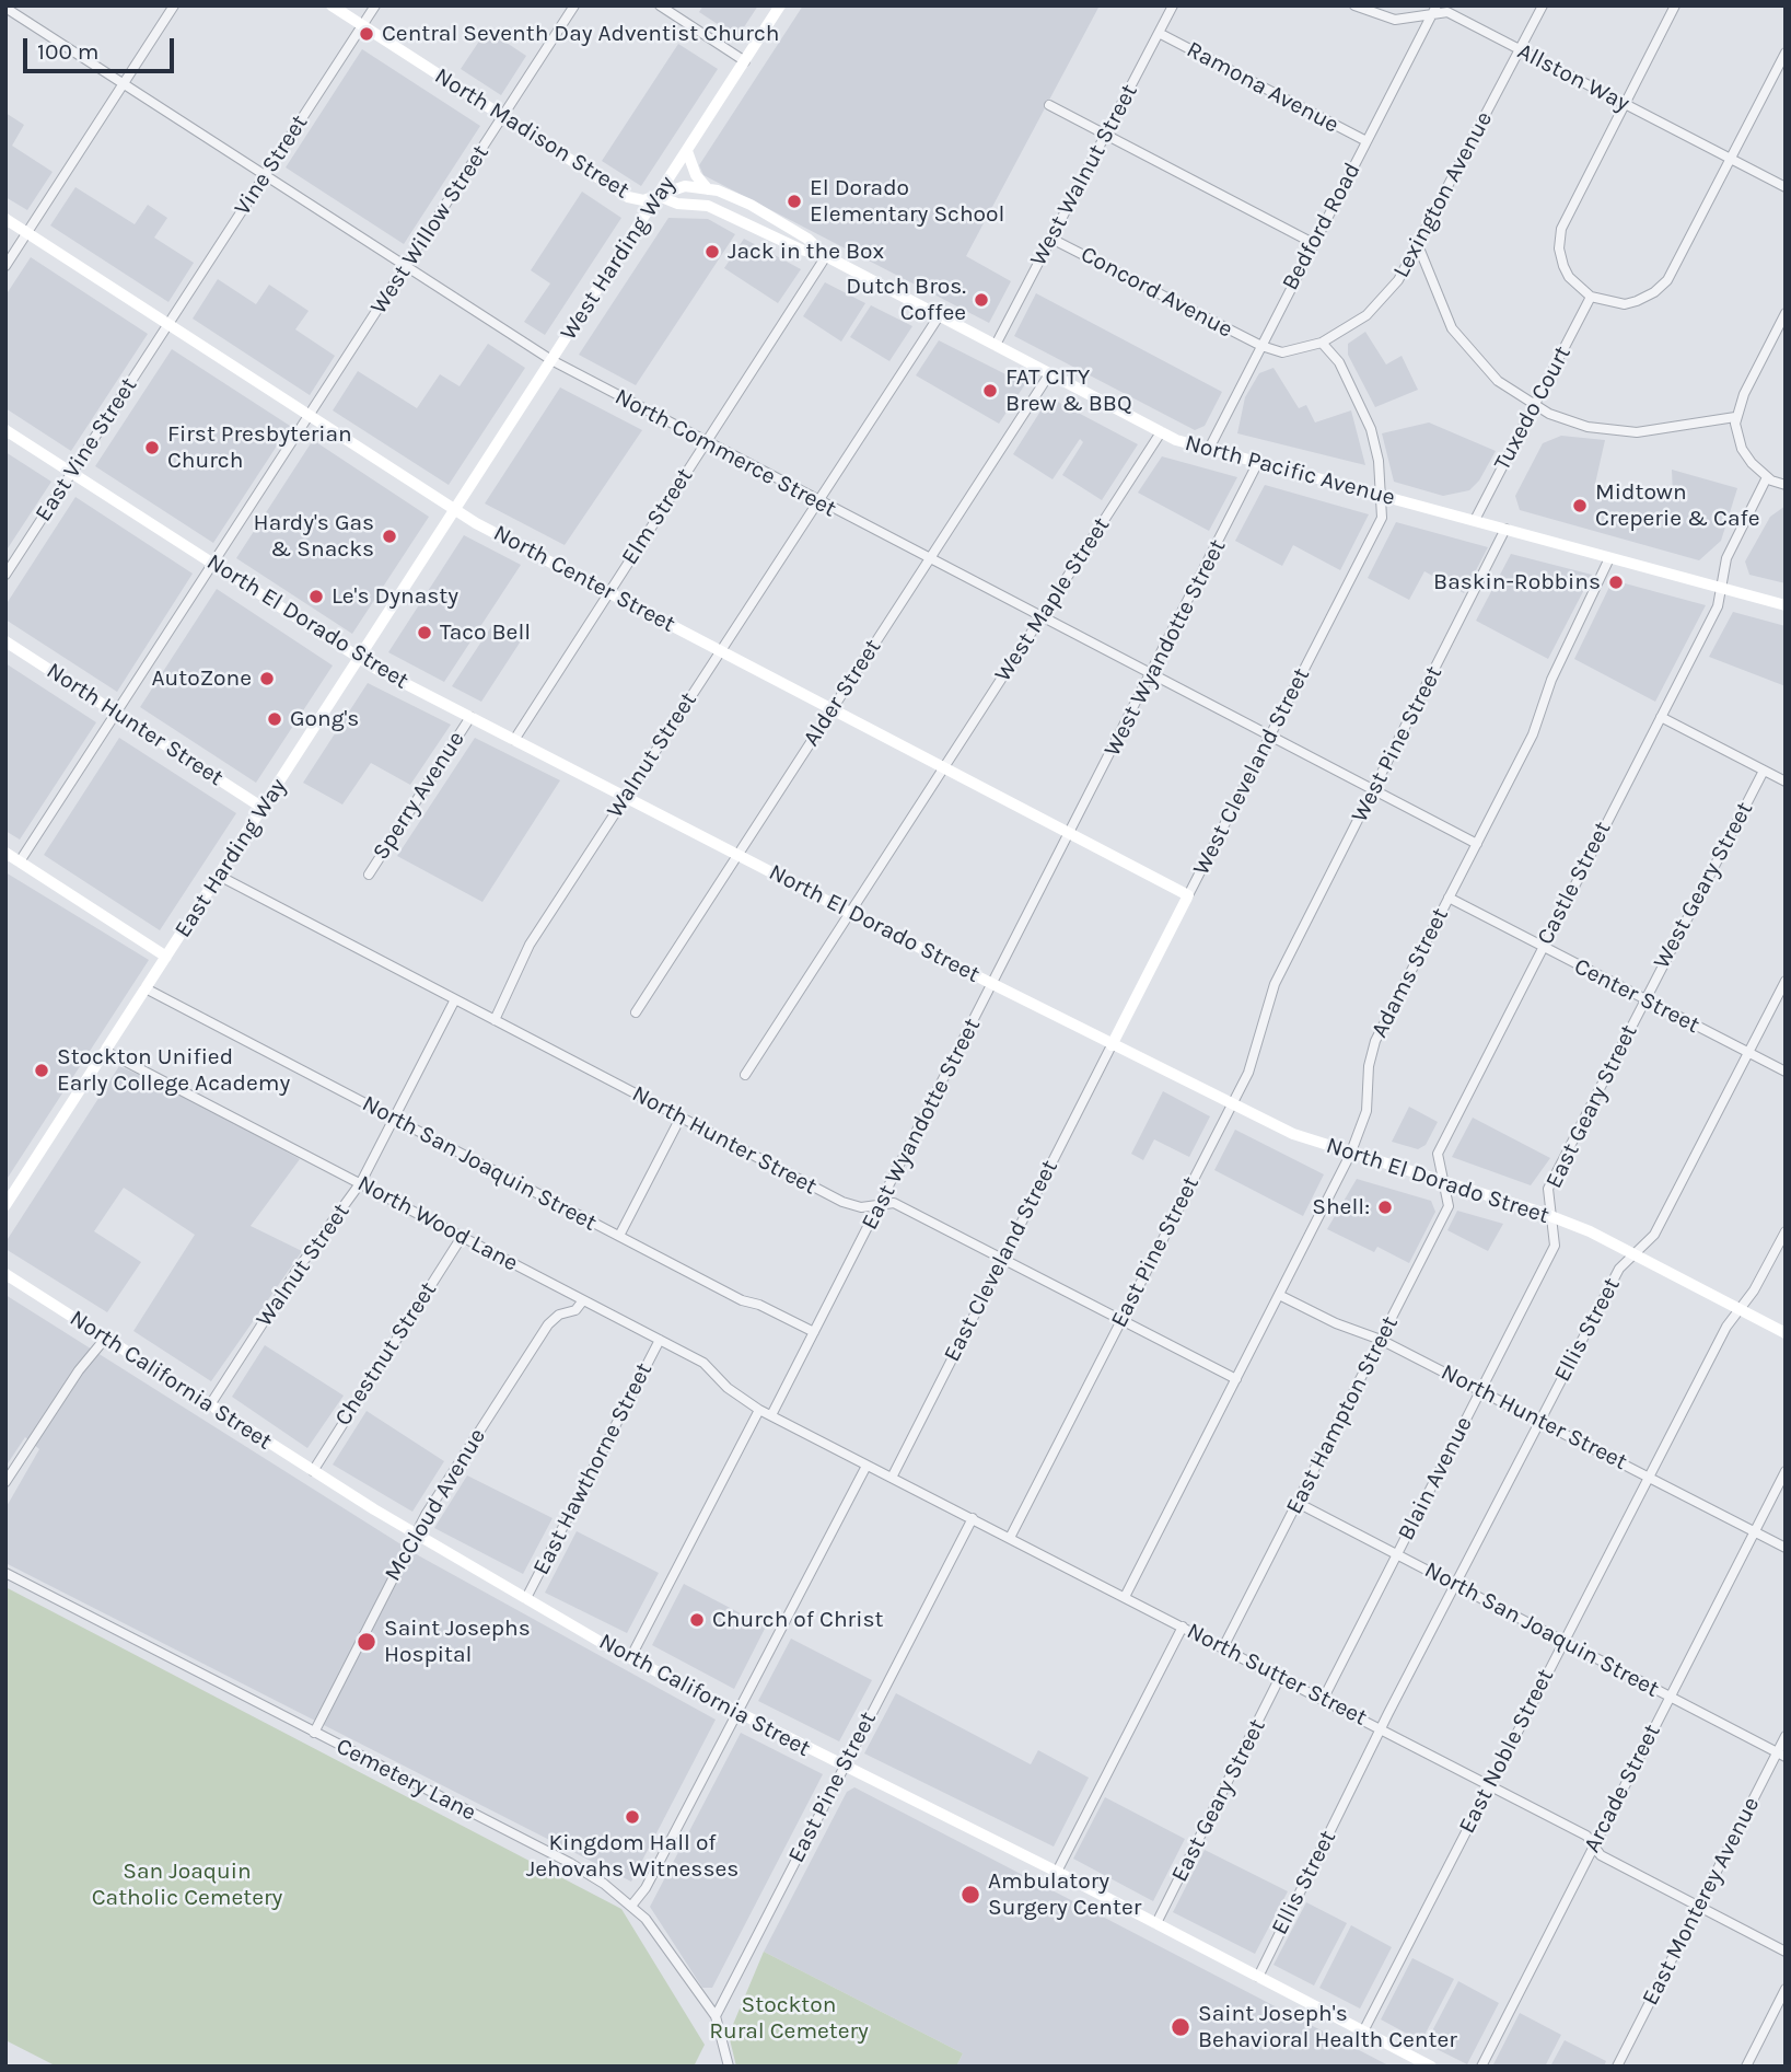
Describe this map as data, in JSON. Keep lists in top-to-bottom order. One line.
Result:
{"streets":{"street":["Allston Way","Ramona Avenue","North Madison Street","Vine Street","West Walnut Street","Lexington Avenue","Bedford Road","West Willow Street","West Harding Way","Concord Avenue","Tuxedo Court","East Vine Street","North Commerce Street","North Pacific Avenue","Elm Street","North Center Street","West Maple Street","North El Dorado Street","West Wyandotte Street","Alder Street","North Hunter Street","West Pine Street","Walnut Street","West Cleveland Street","Sperry Avenue","East Harding Way","Castle Street","West Geary Street","Adams Street","Center Street","East Geary Street","East Wyandotte Street","North San Joaquin Street","North Wood Lane","East Pine Street","East Cleveland Street","Ellis Street","Chestnut Street","North California Street","East Hampton Street","East Hawthorne Street","Blain Avenue","McCloud Avenue","North Sutter Street","East Noble Street","Cemetery Lane","Arcade Street","East Monterey Avenue"]},"crossings":[["Allston Way","Lexington Avenue"],["Allston Way","Bedford Road"],["Ramona Avenue","West Walnut Street"],["Ramona Avenue","Bedford Road"],["North Madison Street","Vine Street"],["North Madison Street","West Willow Street"],["North Madison Street","West Harding Way"],["North Madison Street","North Pacific Avenue"],["Vine Street","East Vine Street"],["Vine Street","North Commerce Street"],["Vine Street","North Center Street"],["West Walnut Street","Concord Avenue"],["West Walnut Street","North Pacific Avenue"],["Lexington Avenue","Bedford Road"],["Lexington Avenue","Concord Avenue"],["Bedford Road","Concord Avenue"],["Bedford Road","North Pacific Avenue"],["West Willow Street","North Commerce Street"],["West Willow Street","North Center Street"],["West Willow Street","North El Dorado Street"],["West Willow Street","North Hunter Street"],["West Harding Way","North Commerce Street"],["West Harding Way","North Pacific Avenue"],["West Harding Way","North Center Street"],["West Harding Way","East Harding Way"],["Tuxedo Court","North Pacific Avenue"],["East Vine Street","North Center Street"],["East Vine Street","North El Dorado Street"],["North Commerce Street","Elm Street"],["North Commerce Street","West Maple Street"],["North Commerce Street","West Wyandotte Street"],["North Commerce Street","Alder Street"],["North Commerce Street","West Pine Street"],["North Commerce Street","West Cleveland Street"],["North Commerce Street","Adams Street"],["North Pacific Avenue","Elm Street"],["North Pacific Avenue","West Maple Street"],["North Pacific Avenue","West Wyandotte Street"],["North Pacific Avenue","Alder Street"],["North Pacific Avenue","West Pine Street"],["North Pacific Avenue","West Cleveland Street"],["North Pacific Avenue","Castle Street"],["North Pacific Avenue","Adams Street"],["Elm Street","North Center Street"],["Elm Street","North El Dorado Street"],["North Center Street","West Maple Street"],["North Center Street","West Wyandotte Street"],["North Center Street","Alder Street"],["North Center Street","Walnut Street"],["North Center Street","West Cleveland Street"],["North Center Street","East Harding Way"],["North Center Street","East Wyandotte Street"],["West Maple Street","North El Dorado Street"],["North El Dorado Street","Alder Street"],["North El Dorado Street","Walnut Street"],["North El Dorado Street","West Cleveland Street"],["North El Dorado Street","Sperry Avenue"],["North El Dorado Street","East Harding Way"],["North El Dorado Street","Castle Street"],["North El Dorado Street","Adams Street"],["North El Dorado Street","East Geary Street"],["North El Dorado Street","East Wyandotte Street"],["North El Dorado Street","East Pine Street"],["North El Dorado Street","East Cleveland Street"],["North El Dorado Street","Ellis Street"],["North El Dorado Street","East Hampton Street"],["North El Dorado Street","Blain Avenue"],["North El Dorado Street","East Noble Street"],["West Wyandotte Street","East Wyandotte Street"],["North Hunter Street","Walnut Street"],["North Hunter Street","East Harding Way"],["North Hunter Street","Adams Street"],["North Hunter Street","East Wyandotte Street"],["North Hunter Street","East Pine Street"],["North Hunter Street","East Cleveland Street"],["North Hunter Street","Ellis Street"],["North Hunter Street","East Hampton Street"],["North Hunter Street","Blain Avenue"],["North Hunter Street","East Noble Street"],["North Hunter Street","Arcade Street"],["West Pine Street","East Pine Street"],["Walnut Street","North San Joaquin Street"],["Walnut Street","North Wood Lane"],["Walnut Street","North California Street"],["West Cleveland Street","East Cleveland Street"],["East Harding Way","North San Joaquin Street"],["East Harding Way","North Wood Lane"],["Castle Street","Center Street"],["Castle Street","East Hampton Street"],["West Geary Street","Center Street"],["West Geary Street","East Geary Street"],["Adams Street","Center Street"],["Adams Street","North Sutter Street"],["Center Street","East Geary Street"],["Center Street","Ellis Street"],["East Geary Street","North California Street"],["East Geary Street","Blain Avenue"],["East Geary Street","North Sutter Street"],["East Wyandotte Street","North San Joaquin Street"],["East Wyandotte Street","North Sutter Street"],["North San Joaquin Street","Ellis Street"],["North San Joaquin Street","East Hampton Street"],["North San Joaquin Street","Blain Avenue"],["North San Joaquin Street","East Noble Street"],["North San Joaquin Street","Arcade Street"],["North San Joaquin Street","East Monterey Avenue"],["North Wood Lane","Chestnut Street"],["North Wood Lane","East Hawthorne Street"],["North Wood Lane","McCloud Avenue"],["North Wood Lane","North Sutter Street"],["East Pine Street","North California Street"],["East Pine Street","North Sutter Street"],["East Pine Street","Cemetery Lane"],["East Cleveland Street","North Sutter Street"],["Ellis Street","North California Street"],["Ellis Street","North Sutter Street"],["Chestnut Street","North California Street"],["North California Street","East Hawthorne Street"],["North California Street","McCloud Avenue"],["North California Street","East Noble Street"],["East Hampton Street","North Sutter Street"],["Blain Avenue","North Sutter Street"],["McCloud Avenue","Cemetery Lane"],["North Sutter Street","East Noble Street"],["North Sutter Street","Arcade Street"],["North Sutter Street","East Monterey Avenue"]],"parks":["San Joaquin Catholic Cemetery","Stockton Rural Cemetery"],"places":["Central Seventh Day Adventist Church","El Dorado Elementary School","Jack in the Box","Dutch Bros. Coffee","FAT CITY Brew & BBQ","First Presbyterian Church","Midtown Creperie & Cafe","Hardy's Gas & Snacks","Baskin-Robbins","Le's Dynasty","Taco Bell","AutoZone","Gong's","Stockton Unified Early College Academy","Shell:","Church of Christ","Saint Josephs Hospital","Kingdom Hall of Jehovahs Witnesses","Ambulatory Surgery Center","Saint Joseph's Behavioral Health Center"],"scale_bar":"100 m"}
